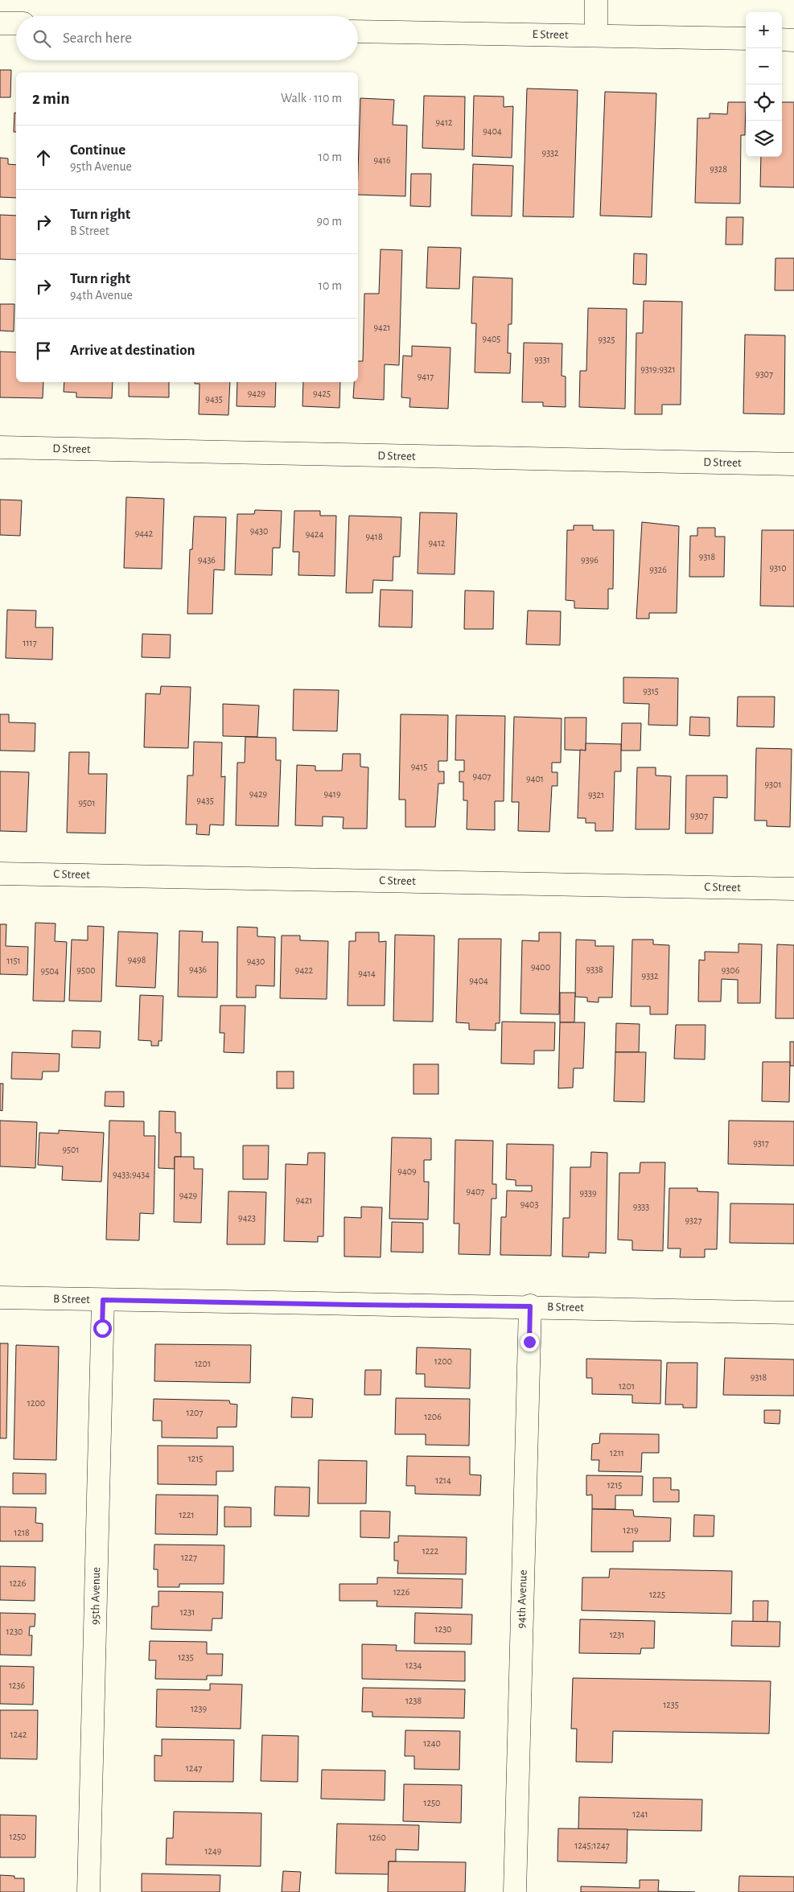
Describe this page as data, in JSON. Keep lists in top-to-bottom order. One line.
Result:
{"streets":{"street":["E Street","D Street","C Street","B Street","95th Avenue","94th Avenue"]},"crossings":[["B Street","95th Avenue"],["B Street","94th Avenue"]],"house_numbers":["9412","9404","9332","9416","9328","9421","9405","9325","9331","9319;9321","9307","9417","9429","9425","9435","9430","9442","9424","9418","9412","9318","9436","9396","9310","9326","1117","9315","9415","9407","9401","9301","9429","9419","9321","9435","9501","9307","9498","1151","9430","9400","9436","9338","9500","9422","9306","9504","9414","9332","9404","9317","9501","9409","9433;9434","9407","9339","9429","9421","9403","9333","9423","9327","1200","1201","9318","1201","1200","1207","1206","1211","1215","1214","1215","1221","1219","1218","1222","1227","1226","1226","1225","1231","1230","1230","1231","1235","1234","1236","1238","1235","1239","1242","1240","1247","1250","1241","1250","1260","1245;1247","1249"],"page":{"map_buttons":["+","−"],"search":"Search here","heading":["2 min","Walk · 110 m"],"list":[["Continue","95th Avenue","10 m"],["Turn right","B Street","90 m"],["Turn right","94th Avenue","10 m"],"Arrive at destination"]}}
